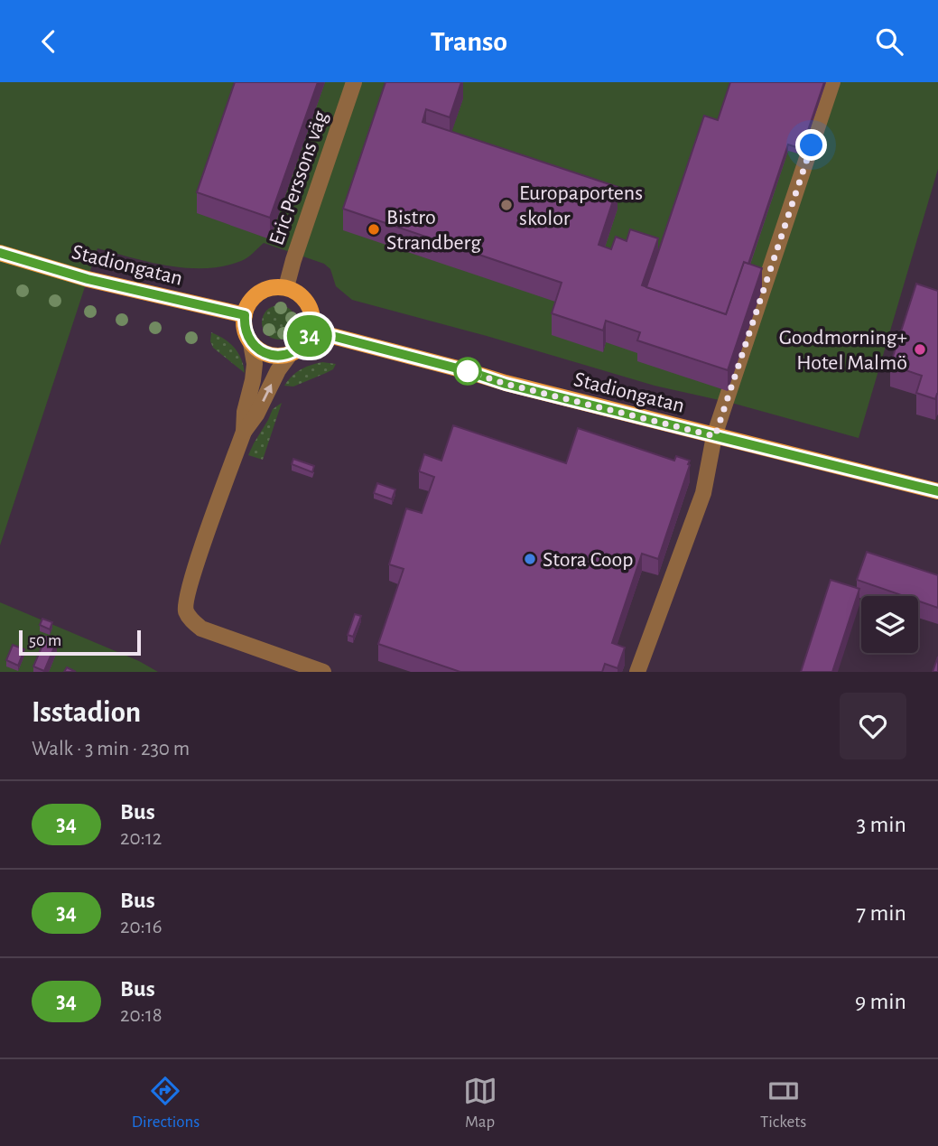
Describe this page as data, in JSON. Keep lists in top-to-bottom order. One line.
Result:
{"streets":{"main road":["Stadiongatan"],"street":["Eric Perssons väg"]},"crossings":[["Eric Perssons väg","Stadiongatan"]],"places":["Europaportens skolor","Bistro Strandberg","Goodmorning+ Hotel Malmö","Stora Coop"],"lines":["bus line 34"],"scale_bar":"50 m","page":{"header":"Transo","on_map":"34","scale":"50 m","heading":["Isstadion","Walk · 3 min · 230 m"],"list":[{"mark":"34","name":"Bus","note":"20:12","value":"3 min"},{"mark":"34","name":"Bus","note":"20:16","value":"7 min"},{"mark":"34","name":"Bus","note":"20:18","value":"9 min"}],"tabs":["Directions","Map","Tickets"]}}
